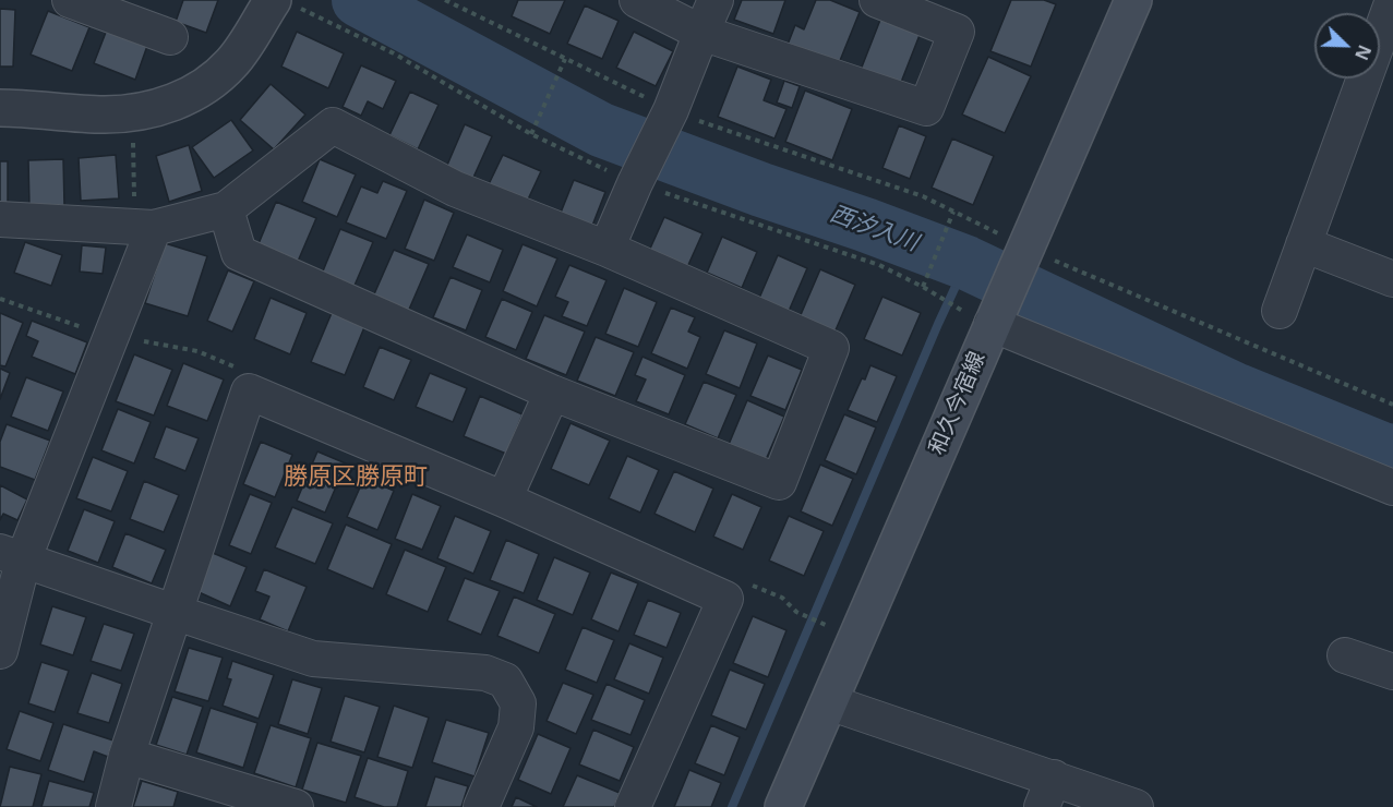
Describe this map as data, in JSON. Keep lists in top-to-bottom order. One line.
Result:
{"streets":{"main road":["和久今宿線"]},"districts":["勝原区勝原町"],"water":["西汐入川"],"north":"bottom right"}
